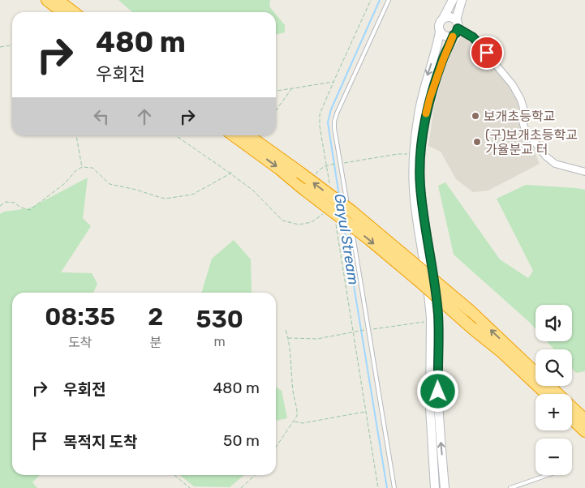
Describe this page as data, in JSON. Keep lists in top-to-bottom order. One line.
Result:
{"water":["Gayul Stream"],"places":["보개초등학교","(구)보개초등학교 가율분교 터"],"page":{"turn":["480 m","우회전"],"eta":["08:35","도착","2","분","530","m"],"map_buttons":["+","−"],"list":[{"name":"우회전","value":"480 m"},{"name":"목적지 도착","value":"50 m"}]}}
